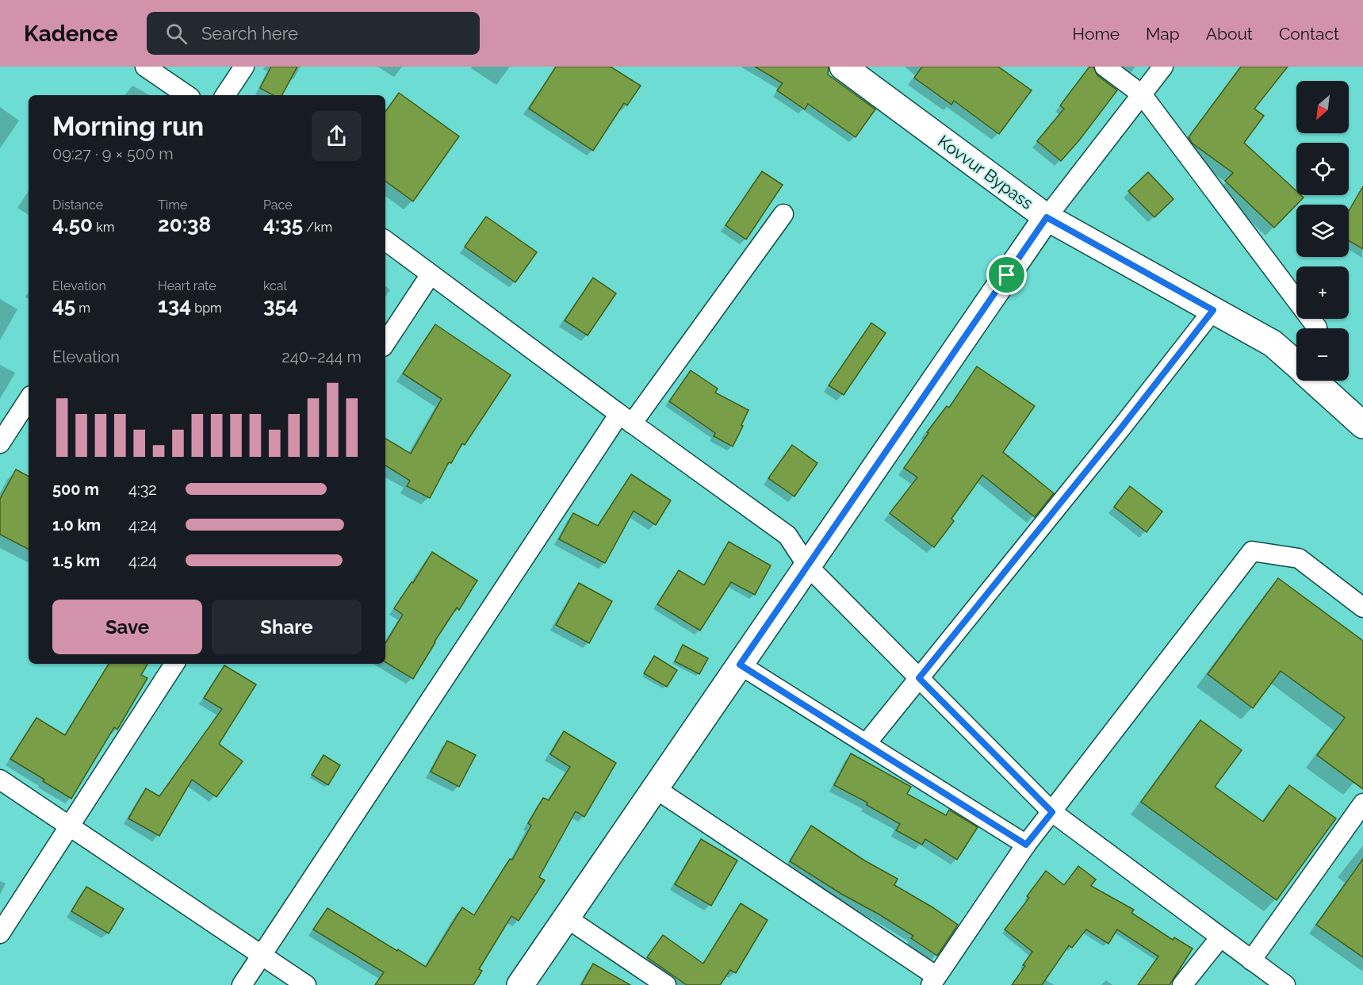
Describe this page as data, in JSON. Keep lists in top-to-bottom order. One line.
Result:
{"streets":{"street":["Kovvur Bypass"]},"north":"bottom left","page":{"header":"Kadence","search":"Search here","nav":["Home","Map","About","Contact"],"map_buttons":["+","−"],"heading":["Morning run","09:27 · 9 × 500 m"],"stats":[["Distance","4.50 km"],["Time","20:38"],["Pace","4:35 /km"],["Elevation","45 m"],["Heart rate","134 bpm"],["kcal","354"]],"chart":["Elevation","240–244 m"],"list":[{"name":"500 m","note":"4:32"},{"name":"1.0 km","note":"4:24"},{"name":"1.5 km","note":"4:24"}],"buttons":["Save","Share"]}}
